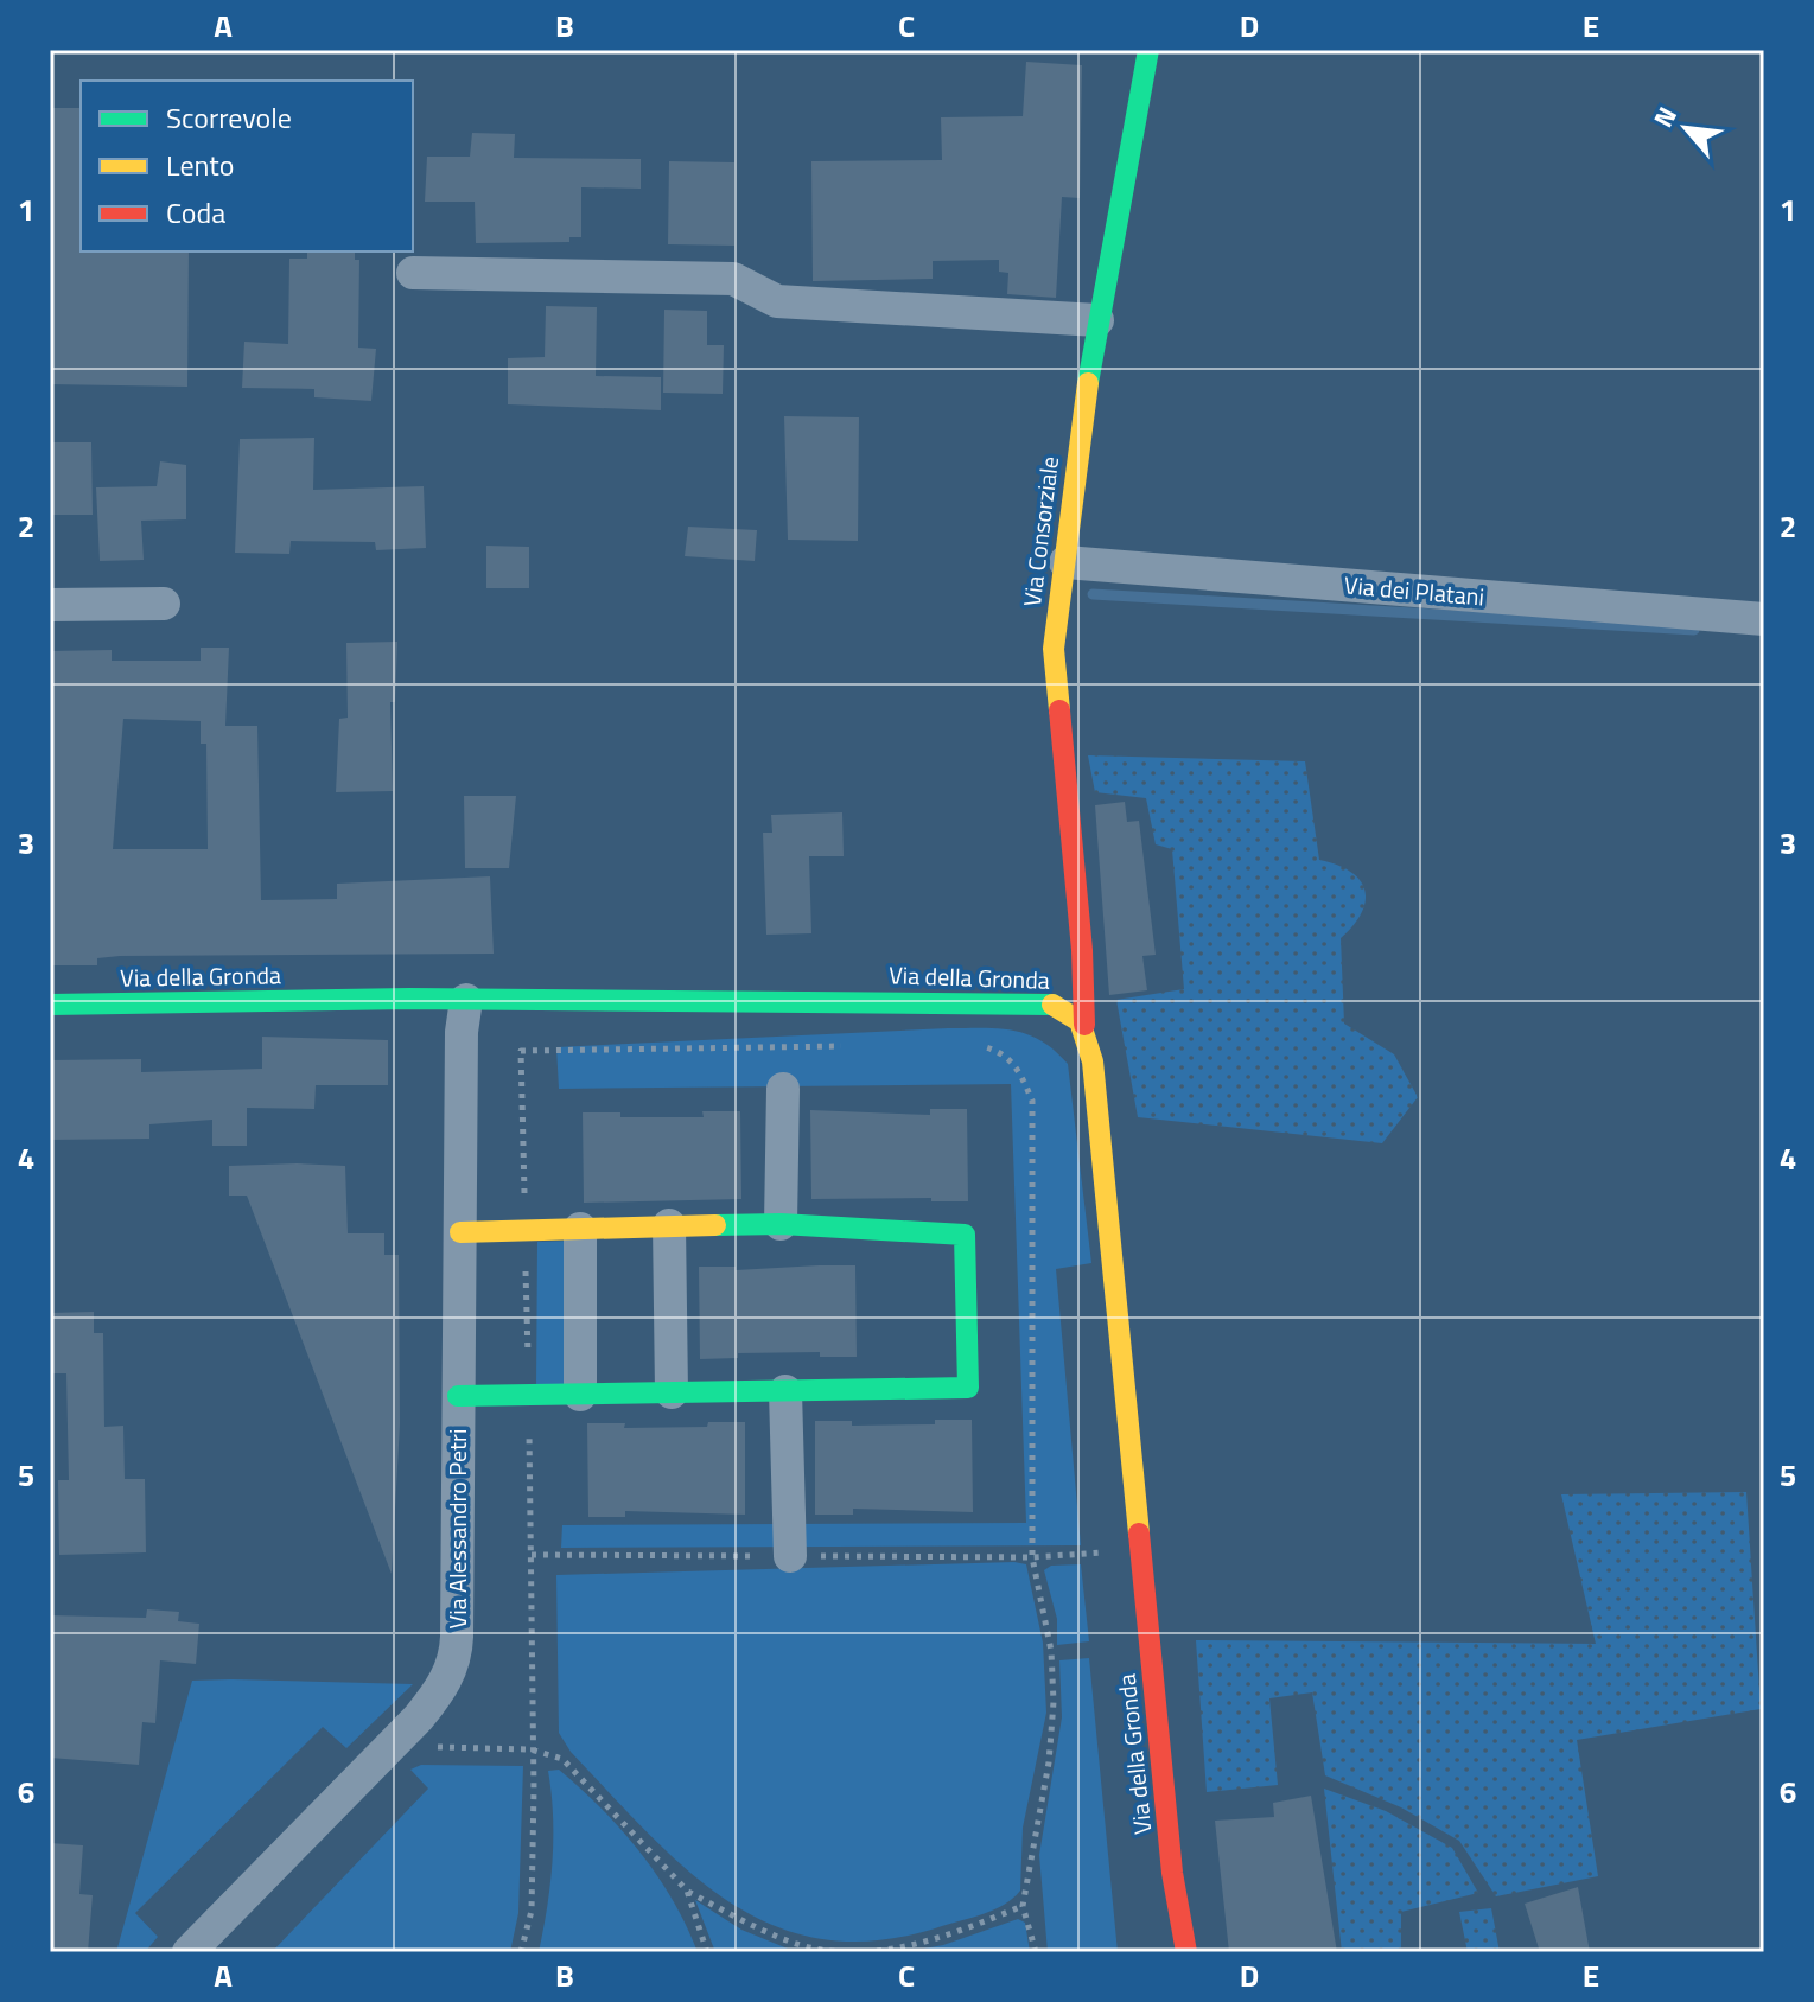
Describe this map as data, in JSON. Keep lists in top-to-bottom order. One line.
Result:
{"streets":{"street":["Via Consorziale","Via dei Platani","Via della Gronda","Via Alessandro Petri"]},"crossings":[["Via Consorziale","Via dei Platani"],["Via Consorziale","Via della Gronda"],["Via della Gronda","Via Alessandro Petri"]],"legend":["Scorrevole","Lento","Coda"],"north":"top left","grid":{"columns":["A","B","C","D","E"],"rows":["1","2","3","4","5","6"]}}
